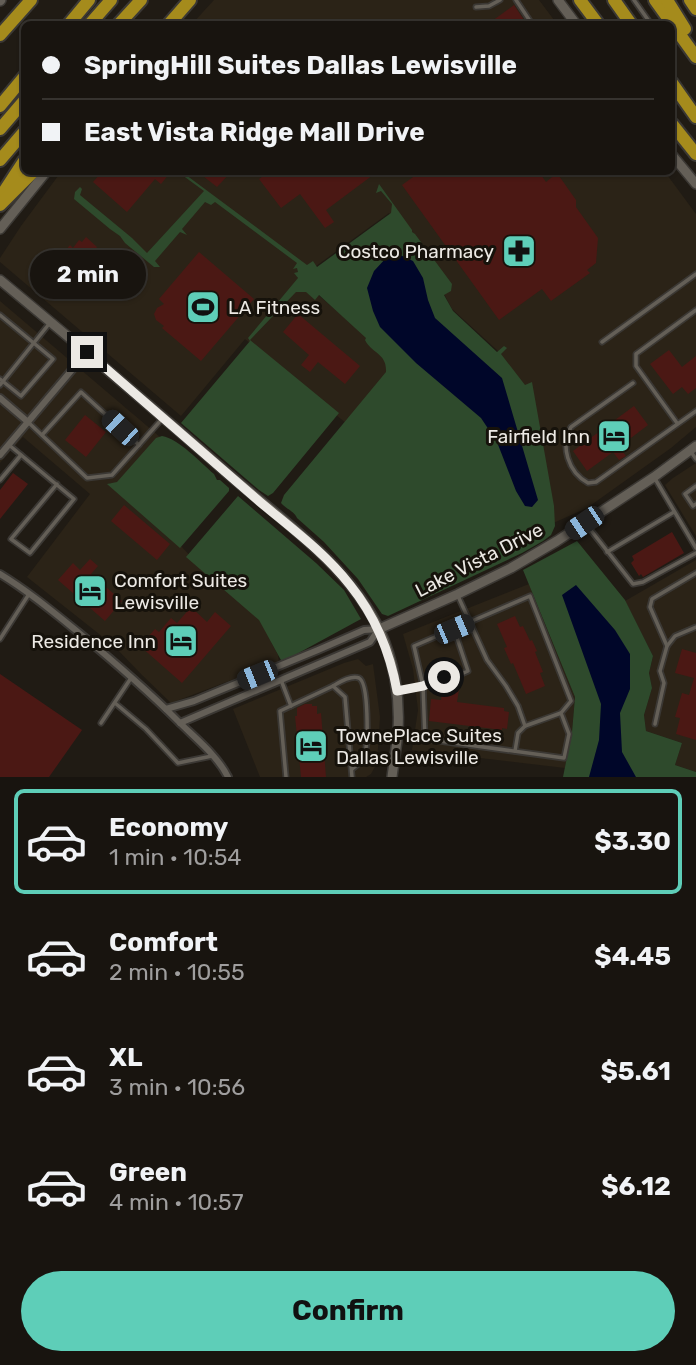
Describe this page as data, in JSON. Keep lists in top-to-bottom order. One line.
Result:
{"streets":{"main road":["Lake Vista Drive"]},"places":{"pharmacy":["Costco Pharmacy"],"sports":["LA Fitness"],"hotel":["Fairfield Inn","Comfort Suites Lewisville","Residence Inn","TownePlace Suites Dallas Lewisville"]},"page":{"banner":["SpringHill Suites Dallas Lewisville","East Vista Ridge Mall Drive"],"bubble":"2 min","list":[{"name":"Economy","note":"1 min · 10:54","value":"$3.30"},{"name":"Comfort","note":"2 min · 10:55","value":"$4.45"},{"name":"XL","note":"3 min · 10:56","value":"$5.61"},{"name":"Green","note":"4 min · 10:57","value":"$6.12"}],"buttons":"Confirm"}}
